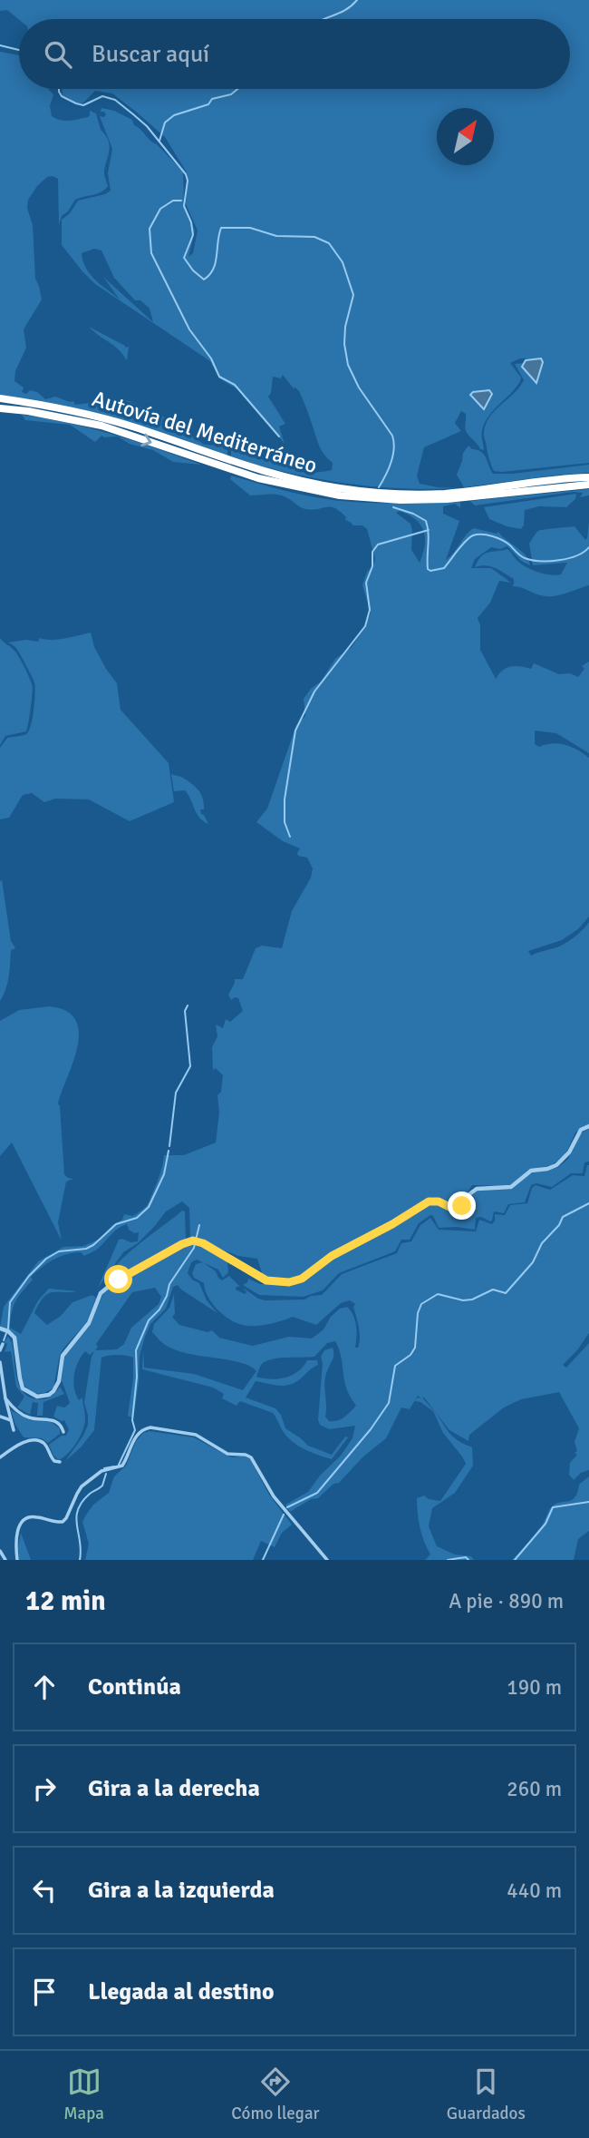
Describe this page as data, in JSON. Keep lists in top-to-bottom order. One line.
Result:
{"streets":{"highway":["Autovía del Mediterráneo"]},"north":"top right","page":{"search":"Buscar aquí","heading":["12 min","A pie · 890 m"],"list":[["Continúa","190 m"],["Gira a la derecha","260 m"],["Gira a la izquierda","440 m"],"Llegada al destino"],"nav":["Mapa","Cómo llegar","Guardados"]}}
